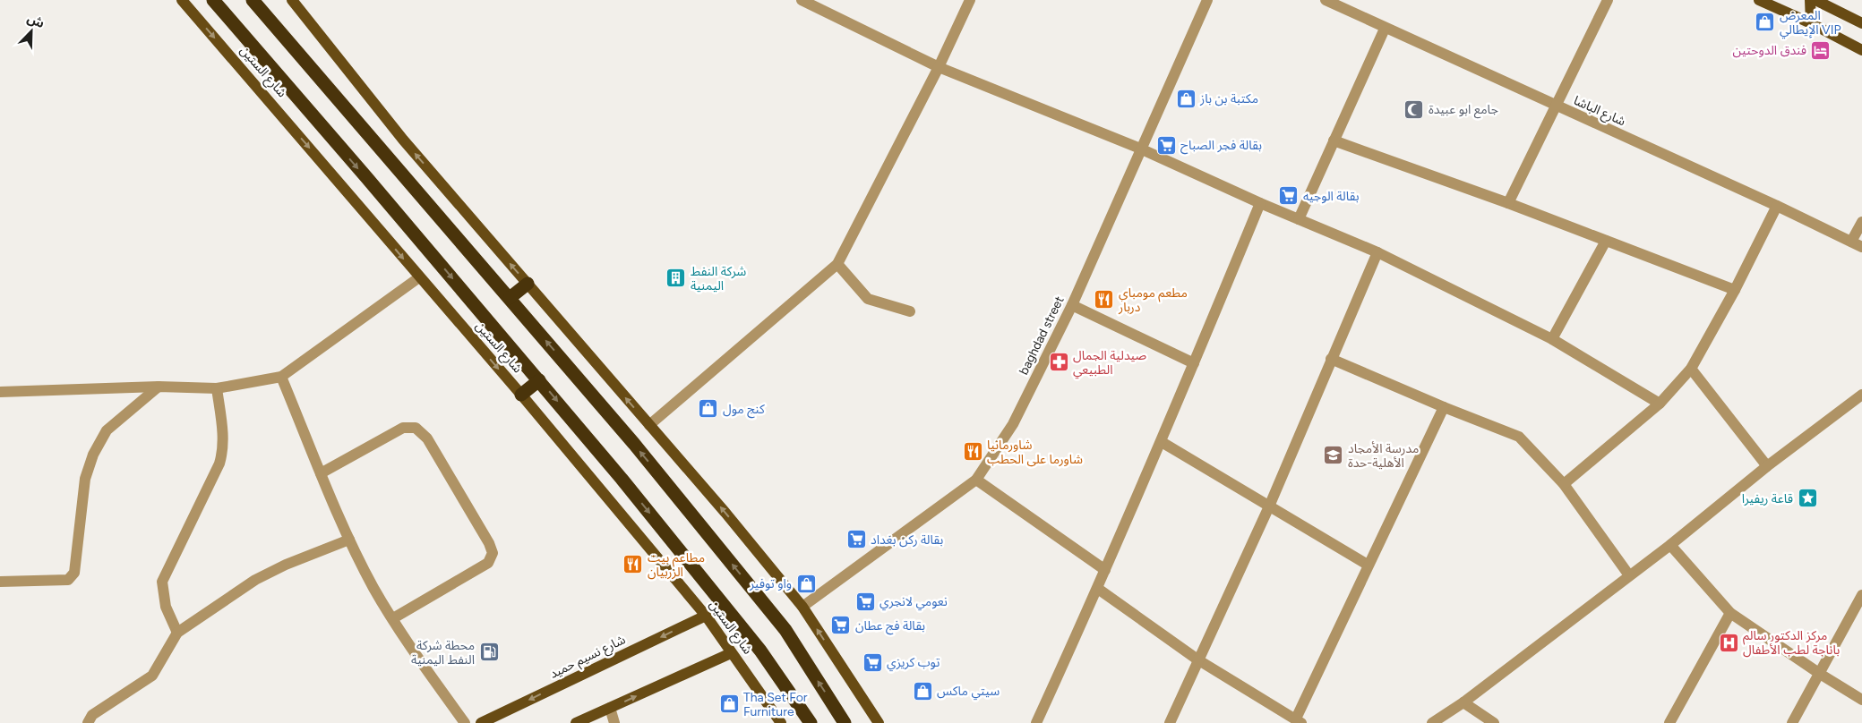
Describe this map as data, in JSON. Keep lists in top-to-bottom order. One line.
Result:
{"streets":{"highway":["شارع الستين"],"main road":["شارع نسيم حميد"],"street":["شارع الباشا","baghdad street"]},"crossings":[["شارع الستين","شارع نسيم حميد"]],"places":{"shop":["المعرض الإيطالي VIP","مكتبة بن باز","كنج مول","واو توفير","سيتي ماكس","Tha Set For Furniture"],"hotel":["فندق الدوحتين"],"mosque":["جامع ابو عبيدة"],"supermarket":["بقالة فجر الصباح","بقالة الوجيه","بقالة ركن بغداد","نعومي لانجري","بقالة فج عطان","توب كريزي"],"building":["شركة النفط اليمنية"],"restaurant":["مطعم مومباي دربار","شاورمانيا شاورما على الحطب","مطاعم بيت الزربيان"],"pharmacy":["صيدلية الجمال الطبيعي"],"school or university":["مدرسة الأمجاد الأهلية-حدة"],"place":["قاعة ريفيرا"],"hospital":["مركز الدكتور سالم باناجة لطب الأطفال"],"fuel station":["محطة شركة النفط اليمنية"]},"north":"top right"}
